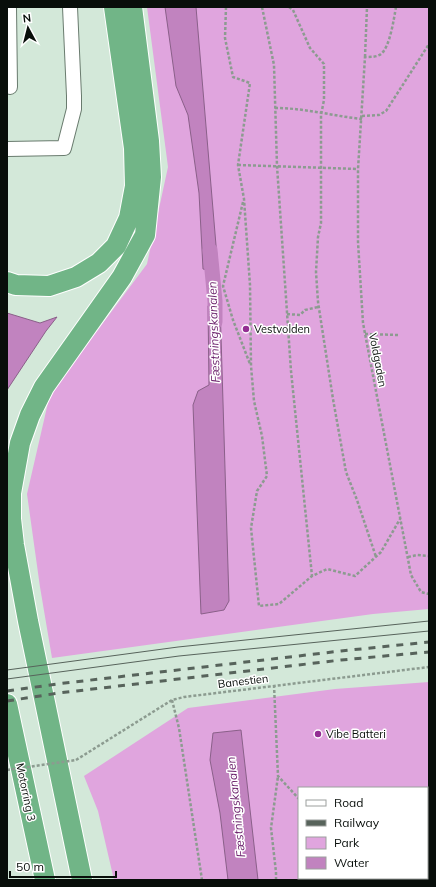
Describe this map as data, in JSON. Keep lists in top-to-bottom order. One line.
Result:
{"streets":{"highway":["Motorring 3"],"path":["Voldgaden","Banestien"]},"water":["Fæstningskanalen"],"places":["Vestvolden","Vibe Batteri"],"legend":["Road","Railway","Park","Water"],"scale_bar":"50 m","north":"top"}
